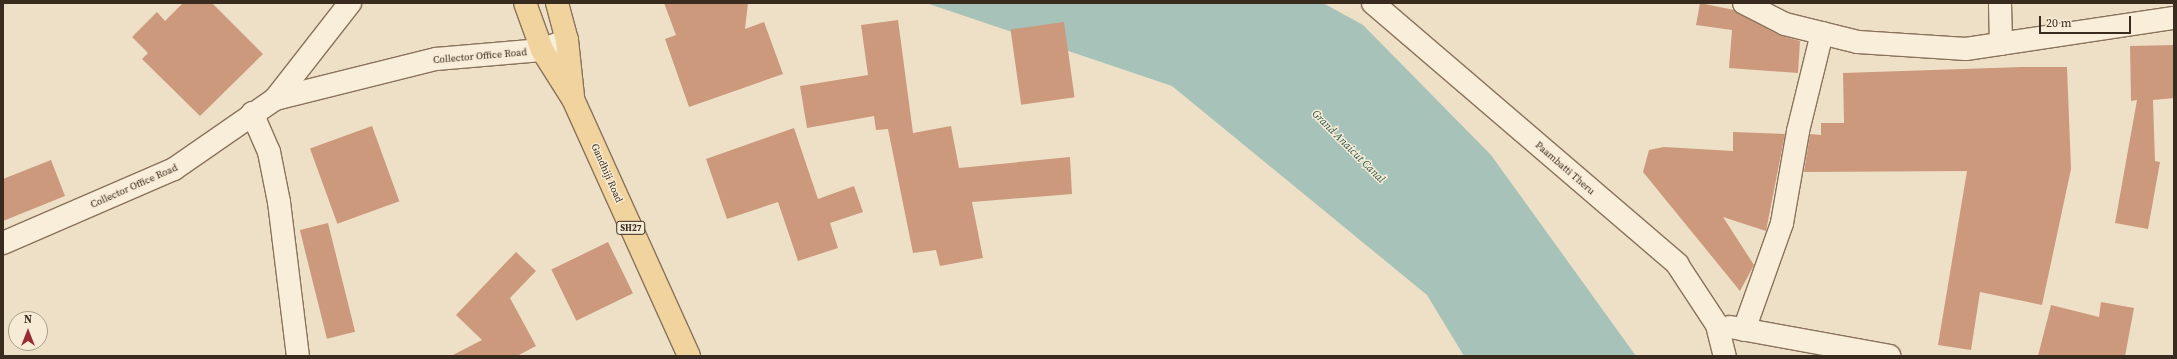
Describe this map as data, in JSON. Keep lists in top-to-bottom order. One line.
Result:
{"streets":{"main road":["Gandhiji Road","SH27"],"street":["Collector Office Road","Paambatti Theru"]},"crossings":[["Collector Office Road","Gandhiji Road"]],"water":["Grand Anaicut Canal"],"scale_bar":"20 m","north":"top"}
